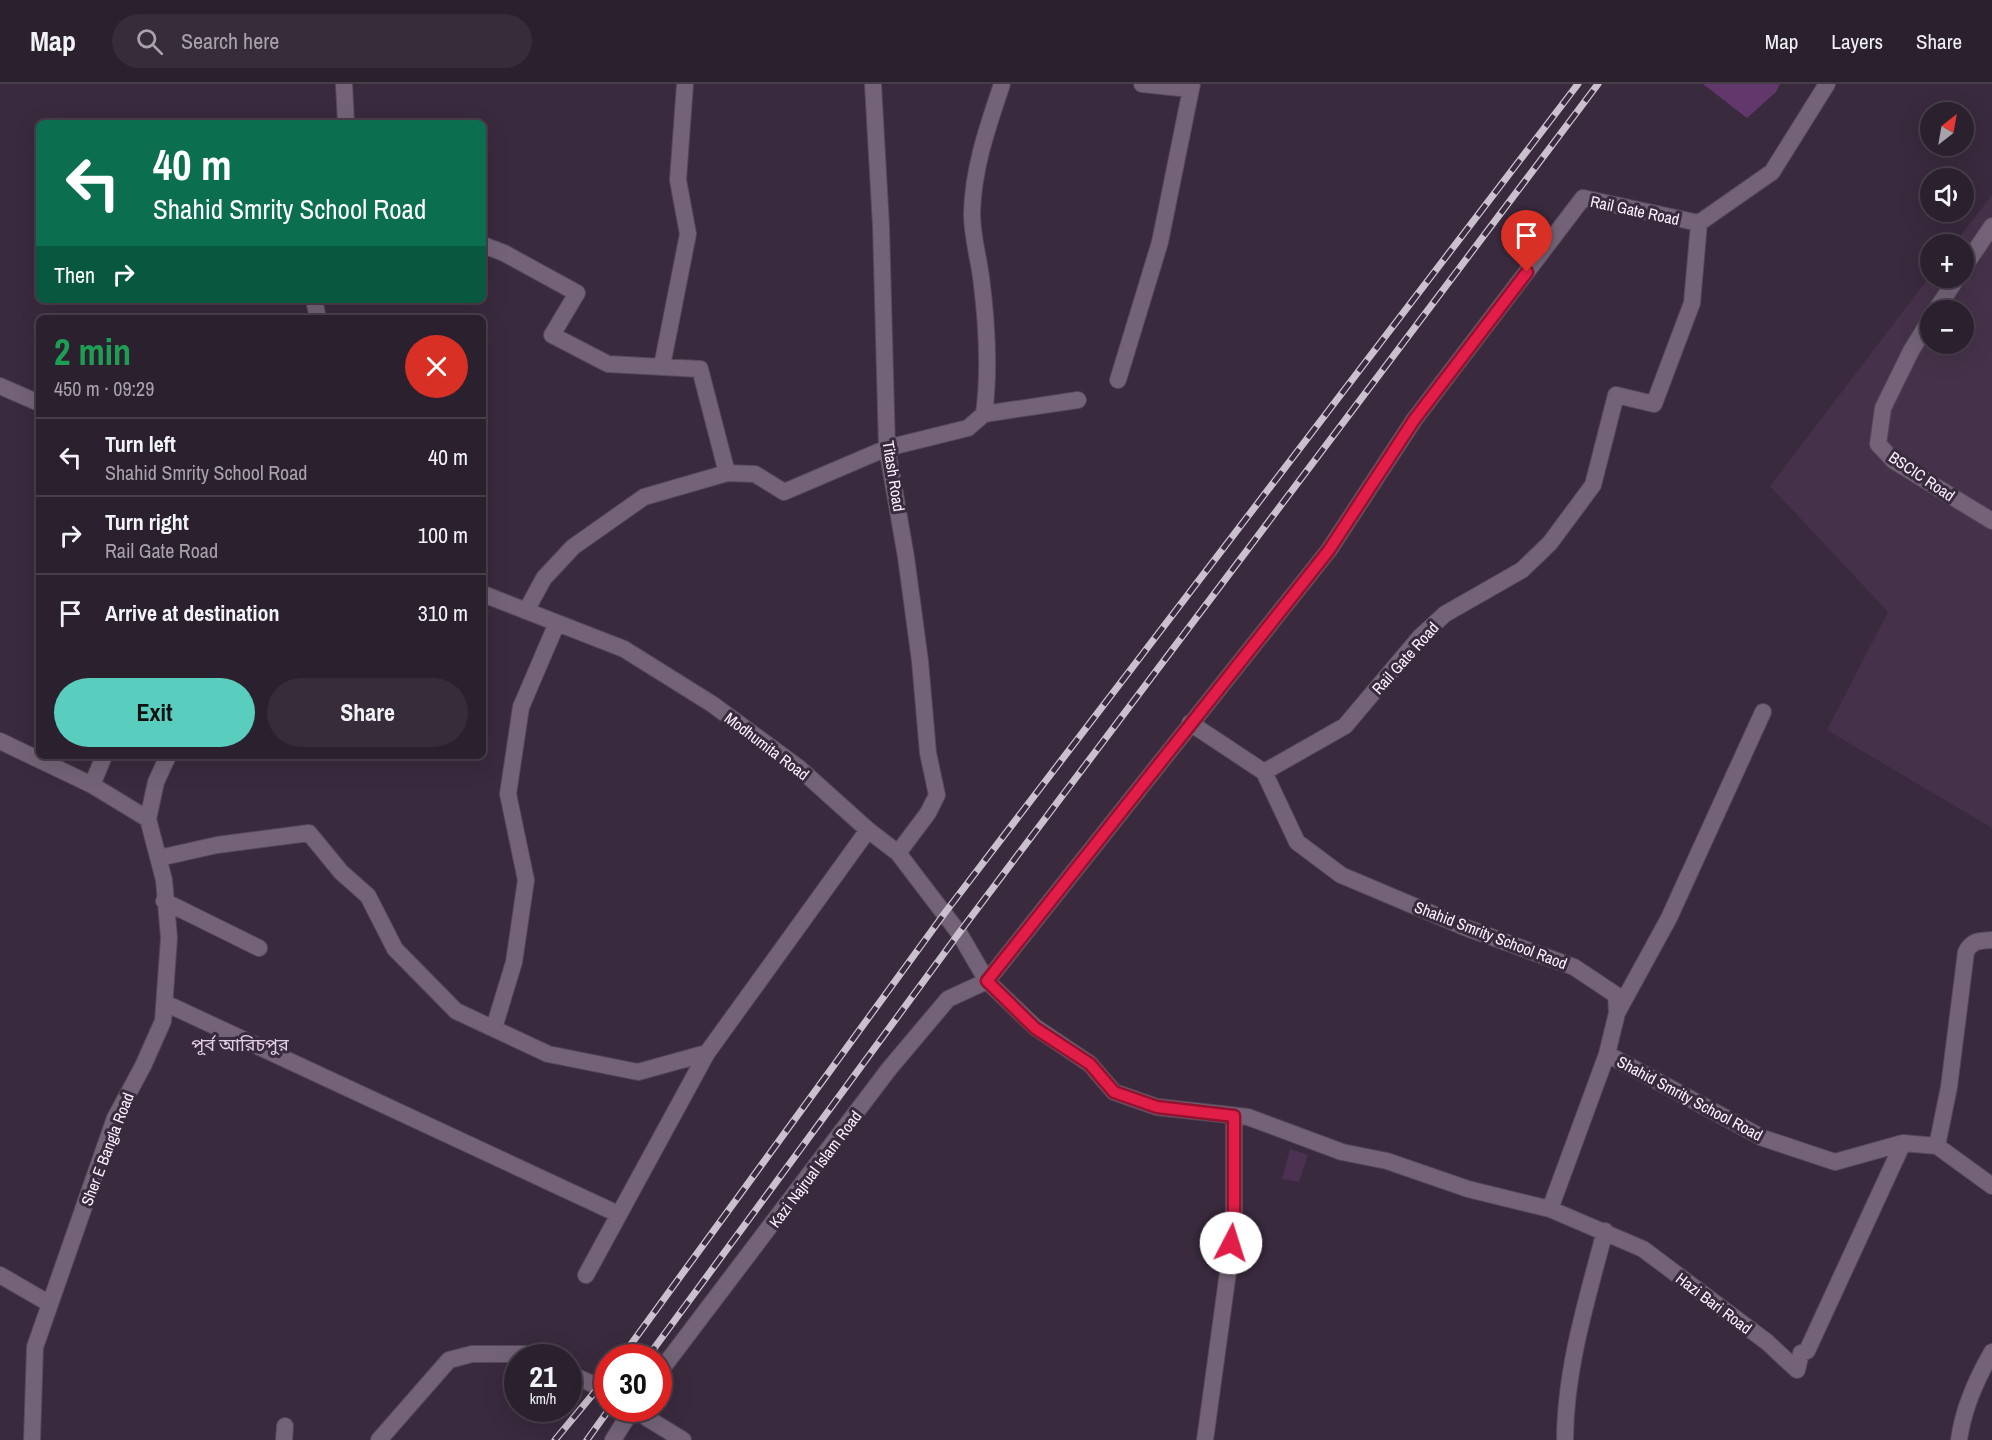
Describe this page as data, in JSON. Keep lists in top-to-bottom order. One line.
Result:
{"streets":{"street":["Rail Gate Road","Titash Road","BSCIC Road","Modhumita Road","Shahid Smrity School Raod","Shahid Smrity School Road","Sher E Bangla Road","Kazi Najrual Islam Road","Hazi Bari Road"]},"crossings":[["Rail Gate Road","Modhumita Road"],["Rail Gate Road","Shahid Smrity School Raod"],["Rail Gate Road","Kazi Najrual Islam Road"],["Titash Road","Modhumita Road"],["Modhumita Road","Kazi Najrual Islam Road"],["Shahid Smrity School Road","Hazi Bari Road"]],"districts":["পূর্ব আরিচপুর"],"north":"top right","page":{"header":"Map","search":"Search here","nav":["Map","Layers","Share"],"map_buttons":["+","−"],"turn":["40 m","Shahid Smrity School Road"],"then":"Then","heading":["2 min","450 m · 09:29"],"list":[{"name":"Turn left","note":"Shahid Smrity School Road","value":"40 m"},{"name":"Turn right","note":"Rail Gate Road","value":"100 m"},{"name":"Arrive at destination","value":"310 m"}],"buttons":["Exit","Share"],"speed":"21 km/h","limit":"30"}}
